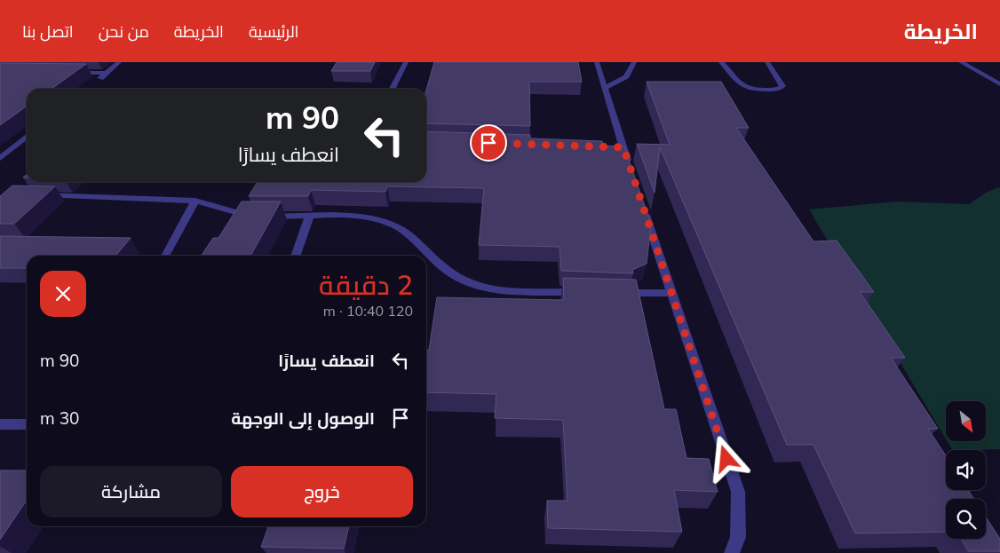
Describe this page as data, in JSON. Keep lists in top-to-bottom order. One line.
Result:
{"north":"bottom right","page":{"header":"الخريطة","nav":["الرئيسية","الخريطة","من نحن","اتصل بنا"],"turn":["90 m","انعطف يسارًا"],"heading":["2 دقيقة","120 m · 10:40"],"list":[{"name":"انعطف يسارًا","value":"90 m"},{"name":"الوصول إلى الوجهة","value":"30 m"}],"buttons":["خروج","مشاركة"]}}
